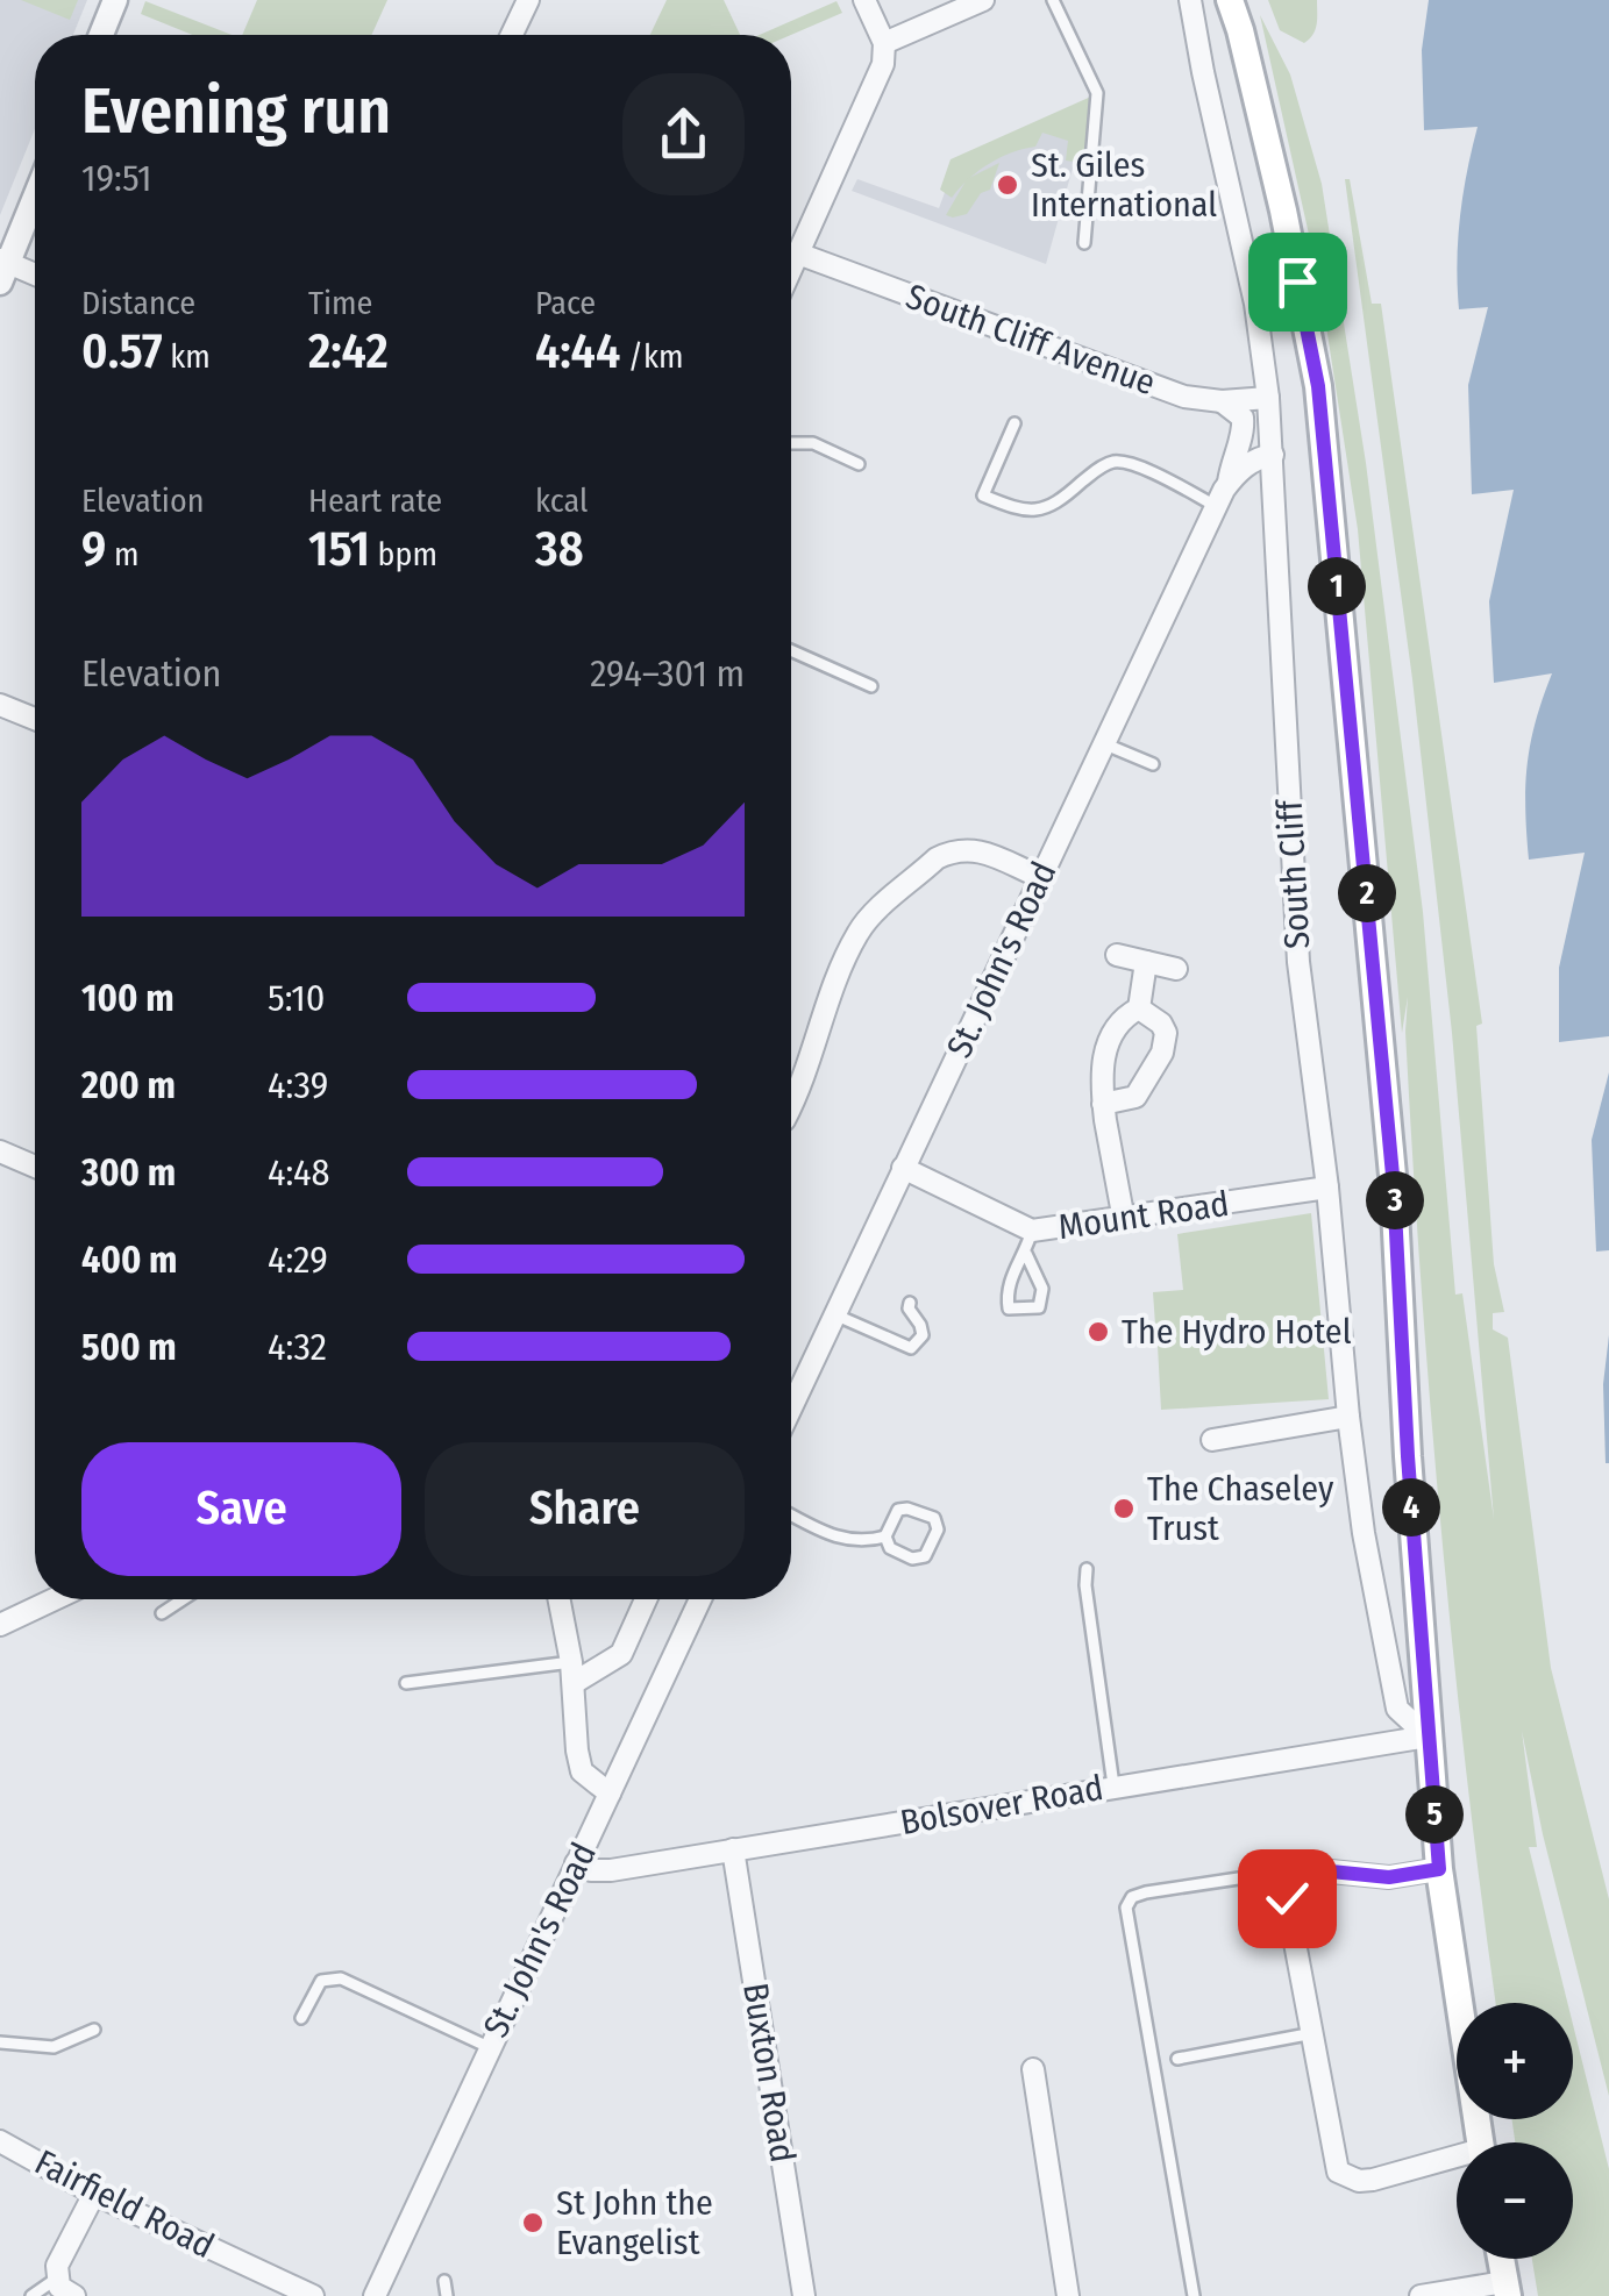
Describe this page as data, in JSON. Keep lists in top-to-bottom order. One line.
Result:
{"streets":{"street":["South Cliff Avenue","South Cliff","St. John's Road","Mount Road","Bolsover Road","Buxton Road","Fairfield Road"]},"crossings":[["South Cliff Avenue","South Cliff"],["South Cliff Avenue","St. John's Road"],["South Cliff","St. John's Road"],["South Cliff","Mount Road"],["South Cliff","Bolsover Road"],["St. John's Road","Mount Road"],["St. John's Road","Bolsover Road"],["Bolsover Road","Buxton Road"]],"places":["St. Giles International","The Hydro Hotel","The Chaseley Trust","St John the Evangelist"],"page":{"heading":["Evening run","19:51"],"stats":[["Distance","0.57 km"],["Time","2:42"],["Pace","4:44 /km"],["Elevation","9 m"],["Heart rate","151 bpm"],["kcal","38"]],"pins":["1","2","3","4","5"],"chart":["Elevation","294–301 m"],"list":[{"name":"100 m","note":"5:10"},{"name":"200 m","note":"4:39"},{"name":"300 m","note":"4:48"},{"name":"400 m","note":"4:29"},{"name":"500 m","note":"4:32"}],"buttons":["Save","Share"],"map_buttons":["+","−"]}}
